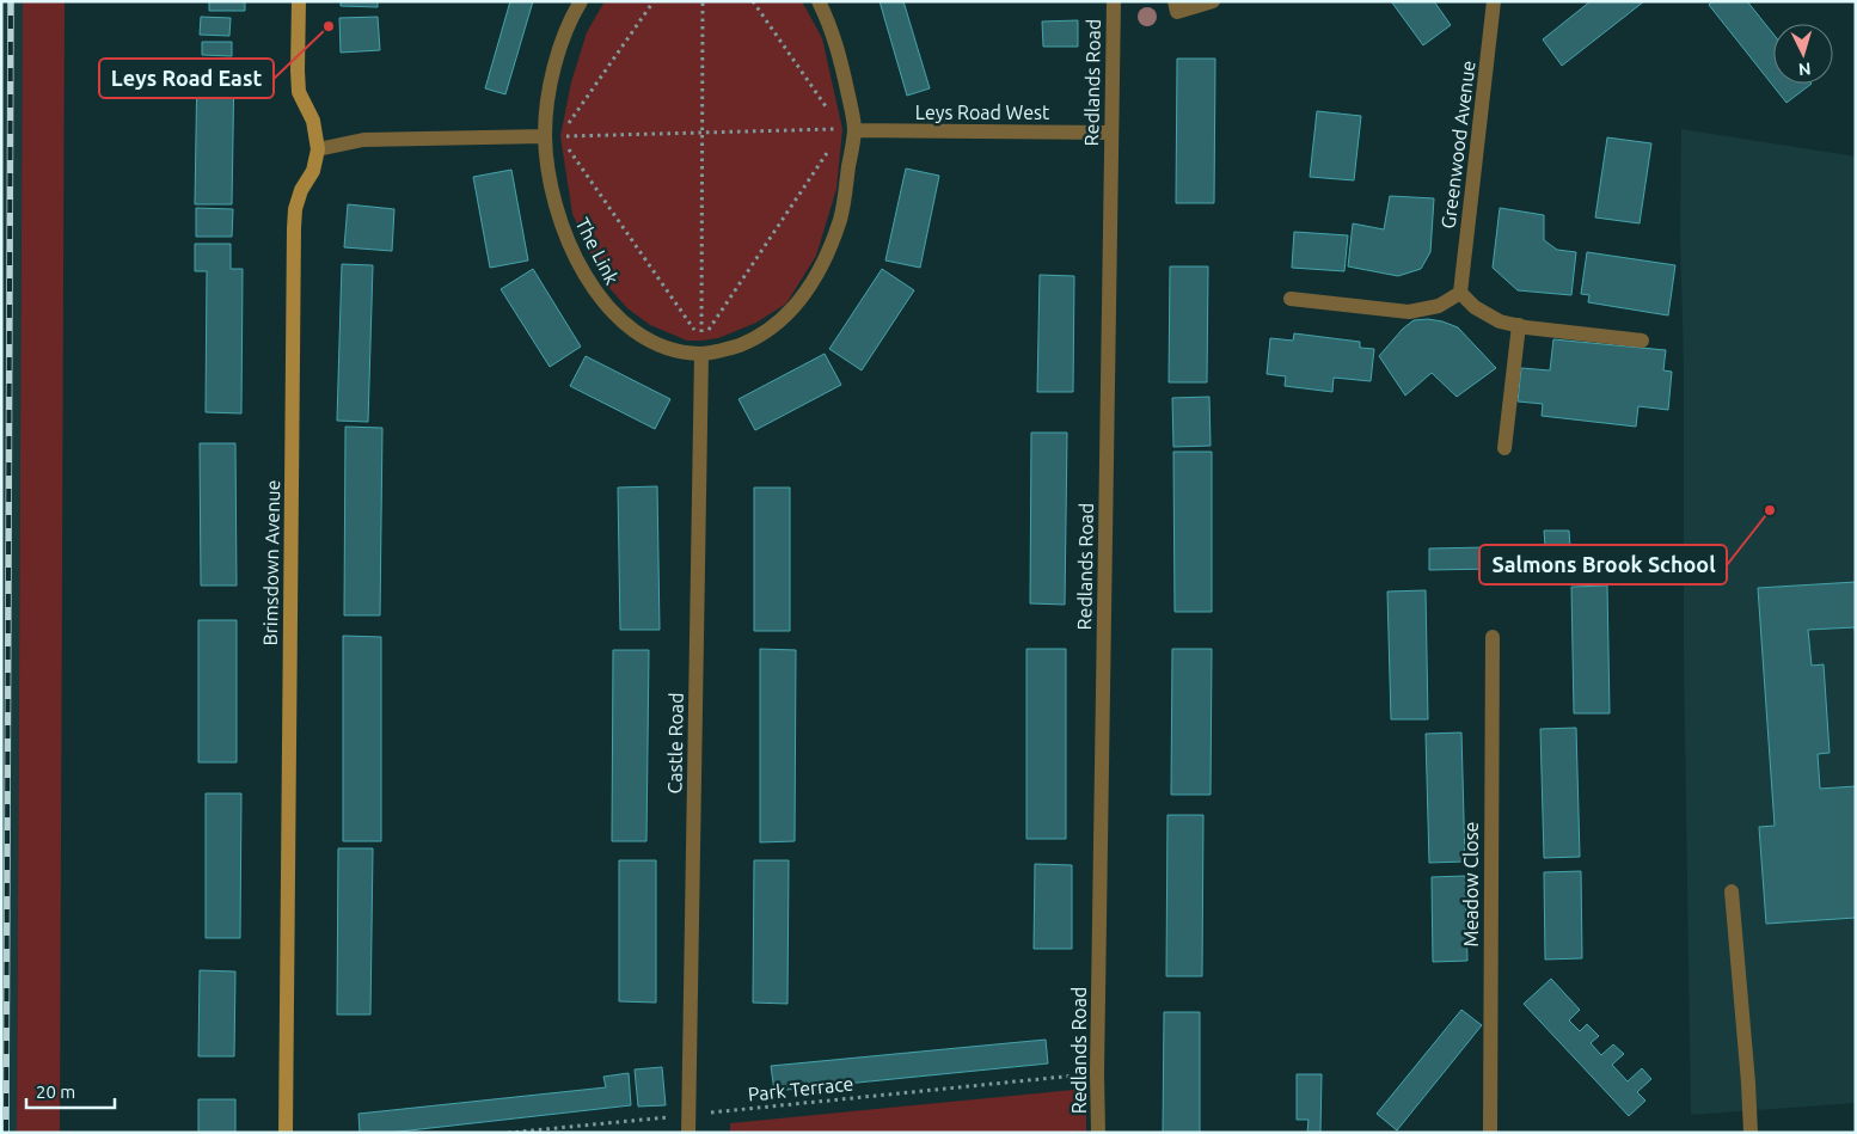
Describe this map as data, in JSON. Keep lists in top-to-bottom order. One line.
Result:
{"streets":{"street":["Redlands Road","Leys Road West","Greenwood Avenue","The Link","Brimsdown Avenue","Castle Road","Meadow Close"],"path":["Park Terrace"]},"crossings":[["Redlands Road","Leys Road West"],["Redlands Road","Park Terrace"],["Leys Road West","The Link"],["The Link","Castle Road"],["Castle Road","Park Terrace"]],"places":["Leys Road East","Salmons Brook School"],"scale_bar":"20 m","north":"bottom"}
